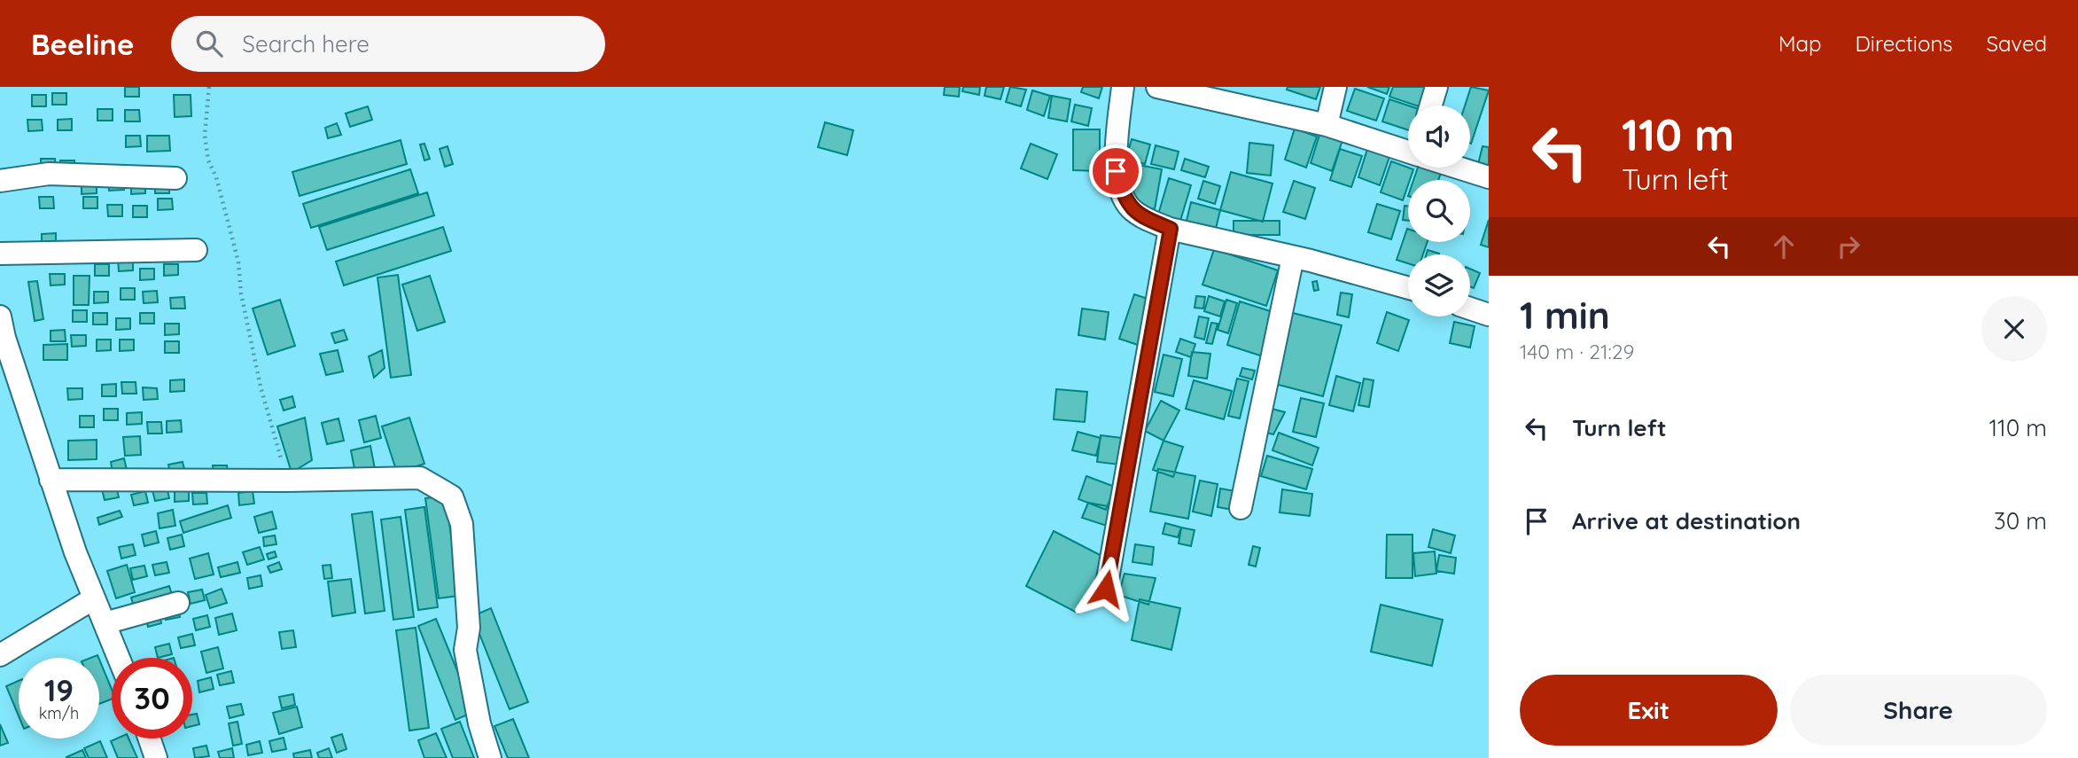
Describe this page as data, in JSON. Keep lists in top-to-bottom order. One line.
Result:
{"page":{"header":"Beeline","search":"Search here","nav":["Map","Directions","Saved"],"turn":["110 m","Turn left"],"heading":["1 min","140 m · 21:29"],"list":[{"name":"Turn left","value":"110 m"},{"name":"Arrive at destination","value":"30 m"}],"speed":"19 km/h","limit":"30","buttons":["Exit","Share"]}}
